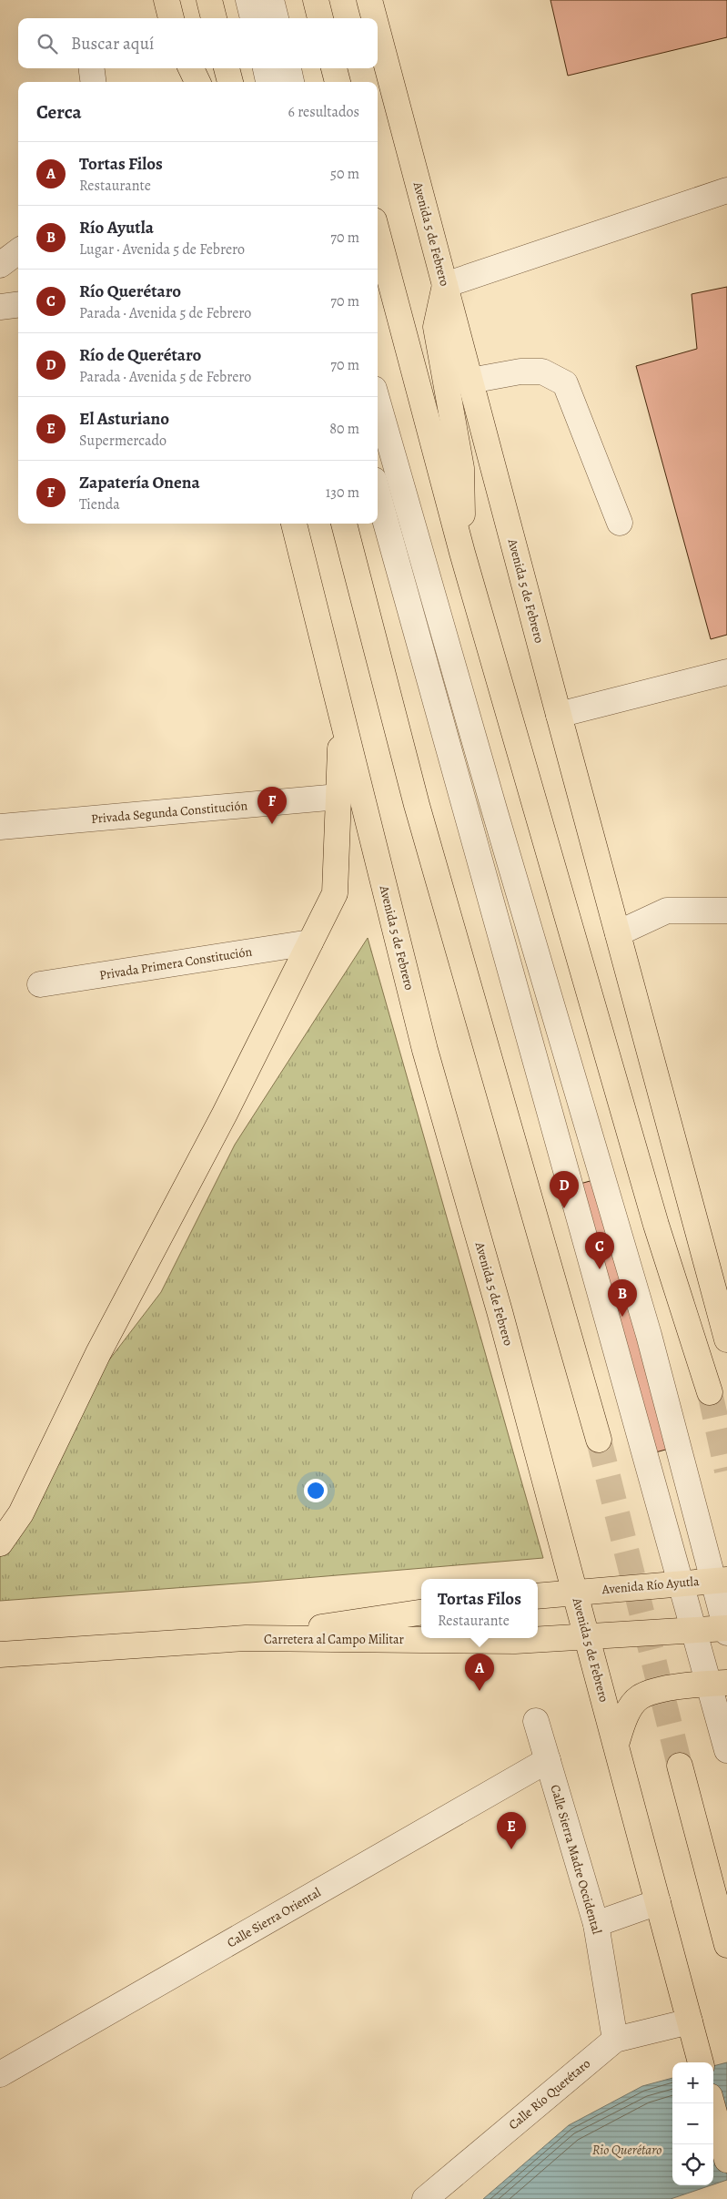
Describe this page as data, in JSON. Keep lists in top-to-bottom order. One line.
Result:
{"streets":{"main road":["Avenida 5 de Febrero","Avenida Río Ayutla","Carretera al Campo Militar"],"street":["Privada Segunda Constitución","Privada Primera Constitución","Calle Sierra Madre Occidental","Calle Sierra Oriental","Calle Río Querétaro"]},"crossings":[["Avenida 5 de Febrero","Avenida Río Ayutla"],["Avenida 5 de Febrero","Carretera al Campo Militar"],["Avenida 5 de Febrero","Calle Río Querétaro"],["Calle Sierra Madre Occidental","Calle Sierra Oriental"],["Calle Sierra Madre Occidental","Calle Río Querétaro"]],"water":["Rio Querétaro"],"page":{"search":"Buscar aquí","heading":["Cerca","6 resultados"],"list":[{"mark":"A","name":"Tortas Filos","note":"Restaurante","value":"50 m"},{"mark":"B","name":"Río Ayutla","note":"Lugar · Avenida 5 de Febrero","value":"70 m"},{"mark":"C","name":"Río Querétaro","note":"Parada · Avenida 5 de Febrero","value":"70 m"},{"mark":"D","name":"Río de Querétaro","note":"Parada · Avenida 5 de Febrero","value":"70 m"},{"mark":"E","name":"El Asturiano","note":"Supermercado","value":"80 m"},{"mark":"F","name":"Zapatería Onena","note":"Tienda","value":"130 m"}],"pins":["F","D","C","B","A","E"],"popup":["Tortas Filos","Restaurante"],"map_buttons":["+","−"]}}
